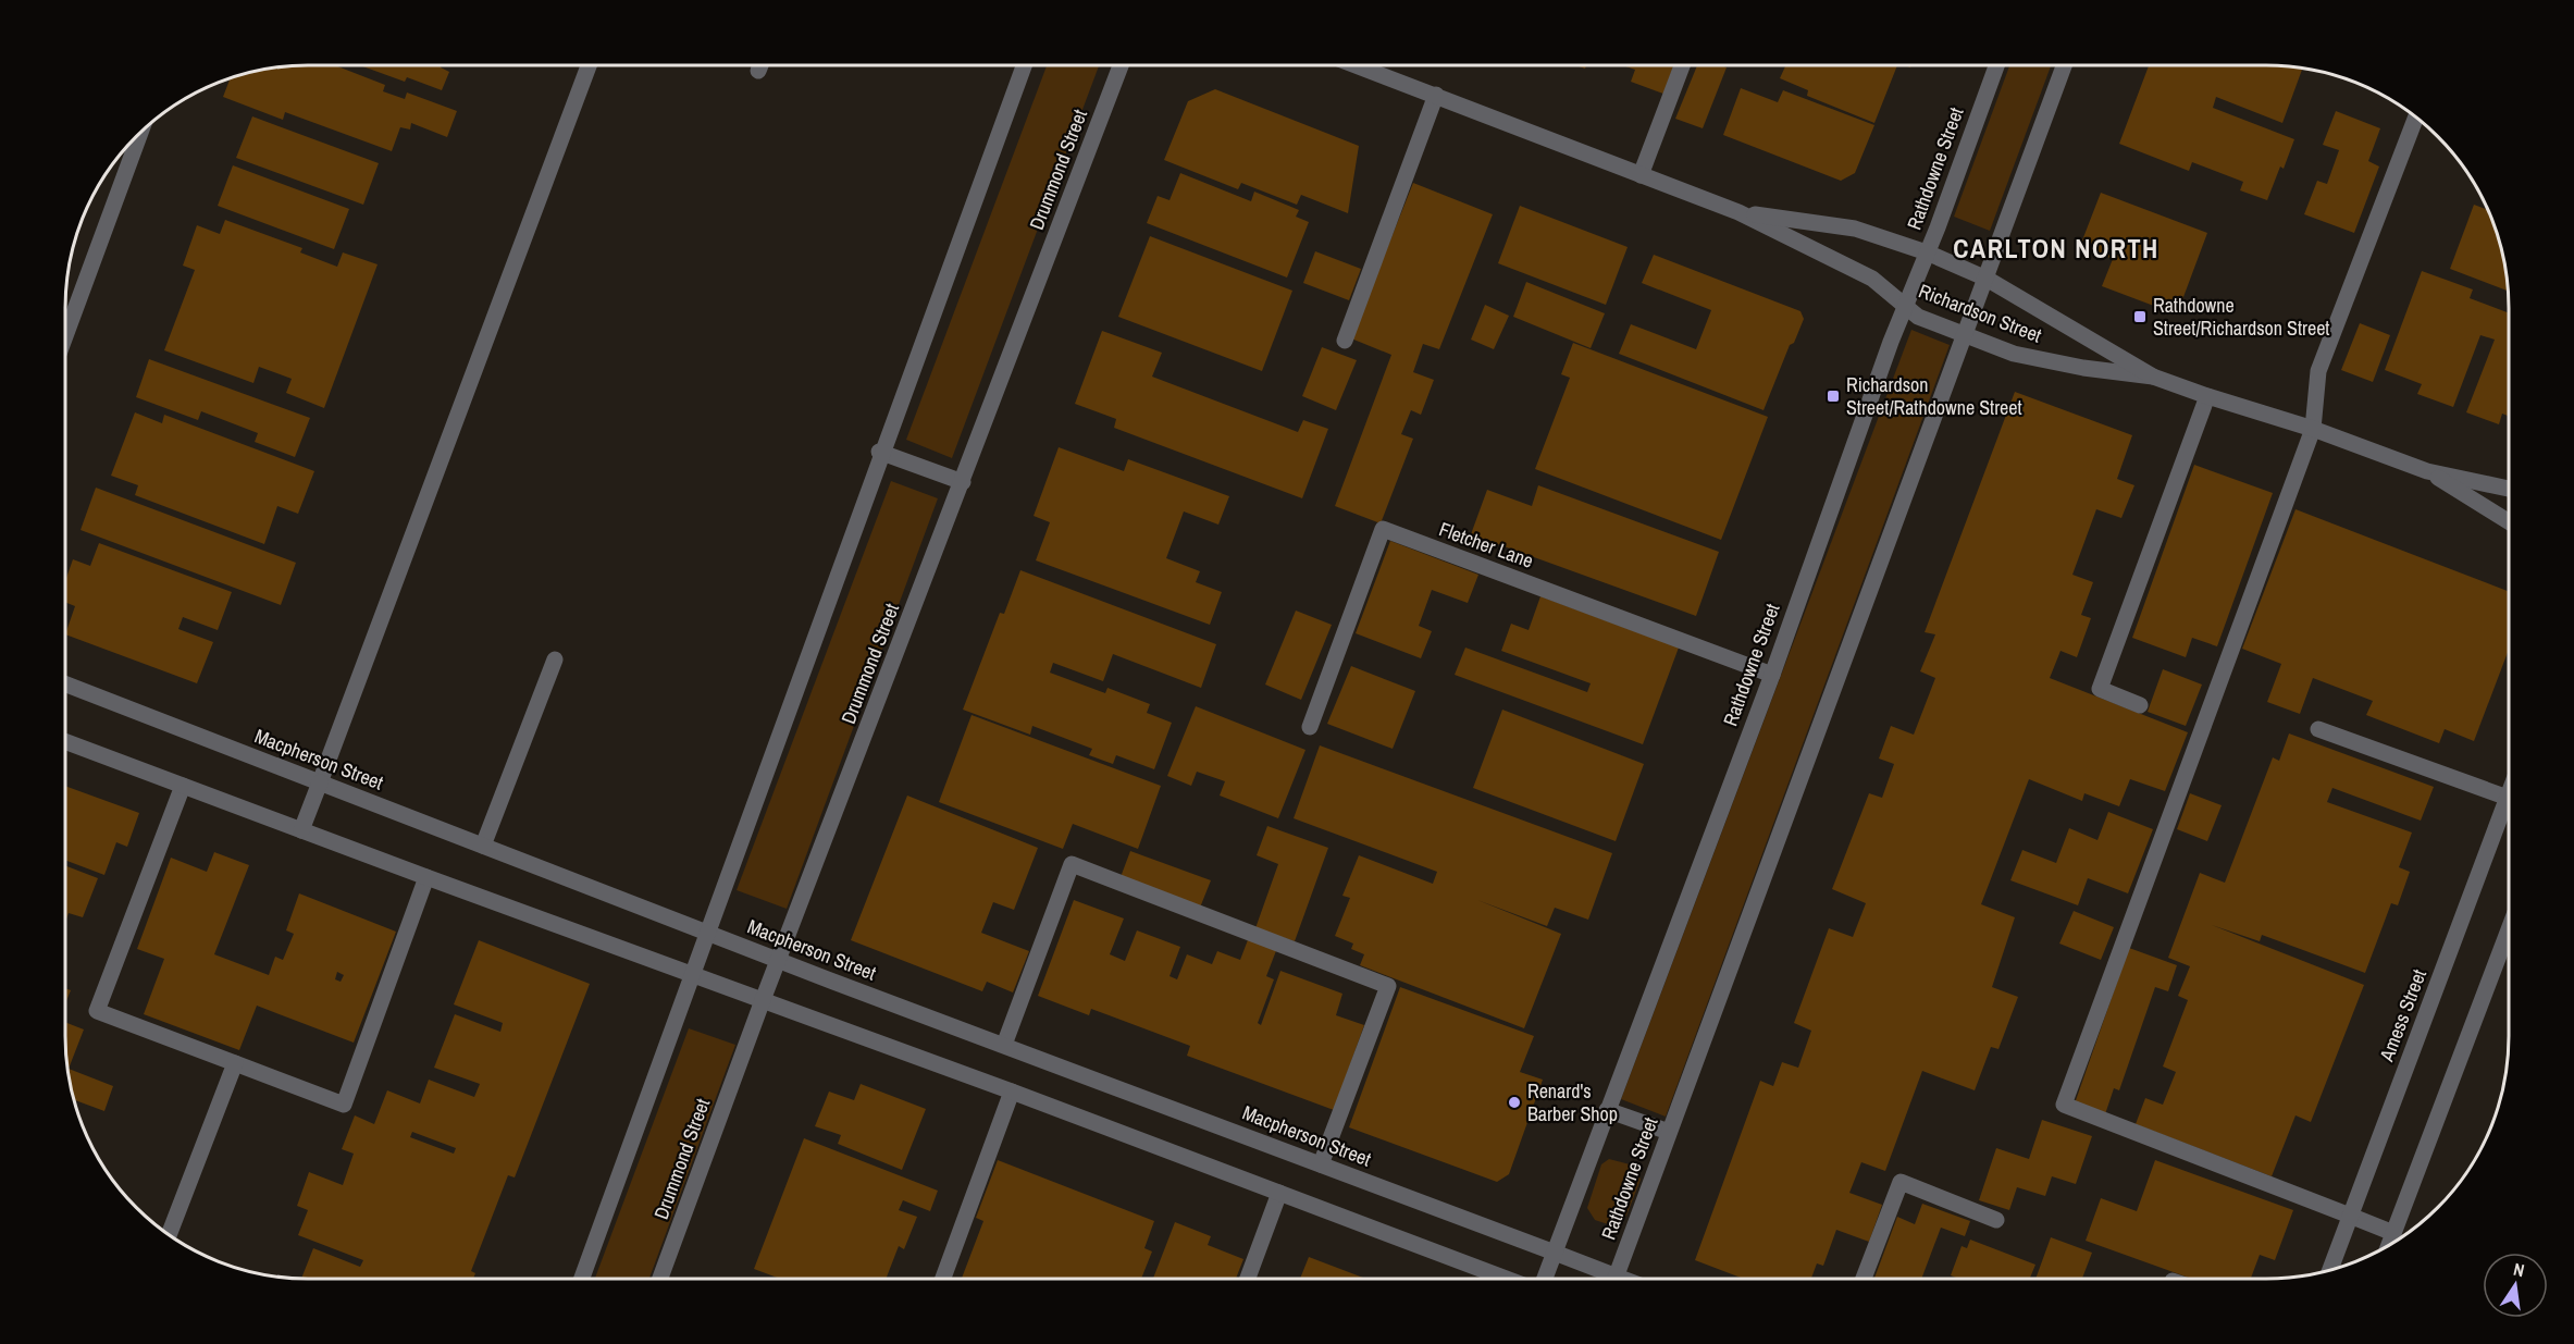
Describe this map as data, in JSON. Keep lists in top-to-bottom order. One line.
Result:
{"streets":{"street":["Rathdowne Street","Drummond Street","Richardson Street","Fletcher Lane","Macpherson Street","Amess Street"]},"crossings":[["Rathdowne Street","Richardson Street"],["Rathdowne Street","Fletcher Lane"],["Rathdowne Street","Macpherson Street"],["Drummond Street","Macpherson Street"]],"districts":["CARLTON NORTH"],"places":{"transit":["Rathdowne Street/Richardson Street","Richardson Street/Rathdowne Street"],"other":["Renard's Barber Shop"]},"north":"top"}
